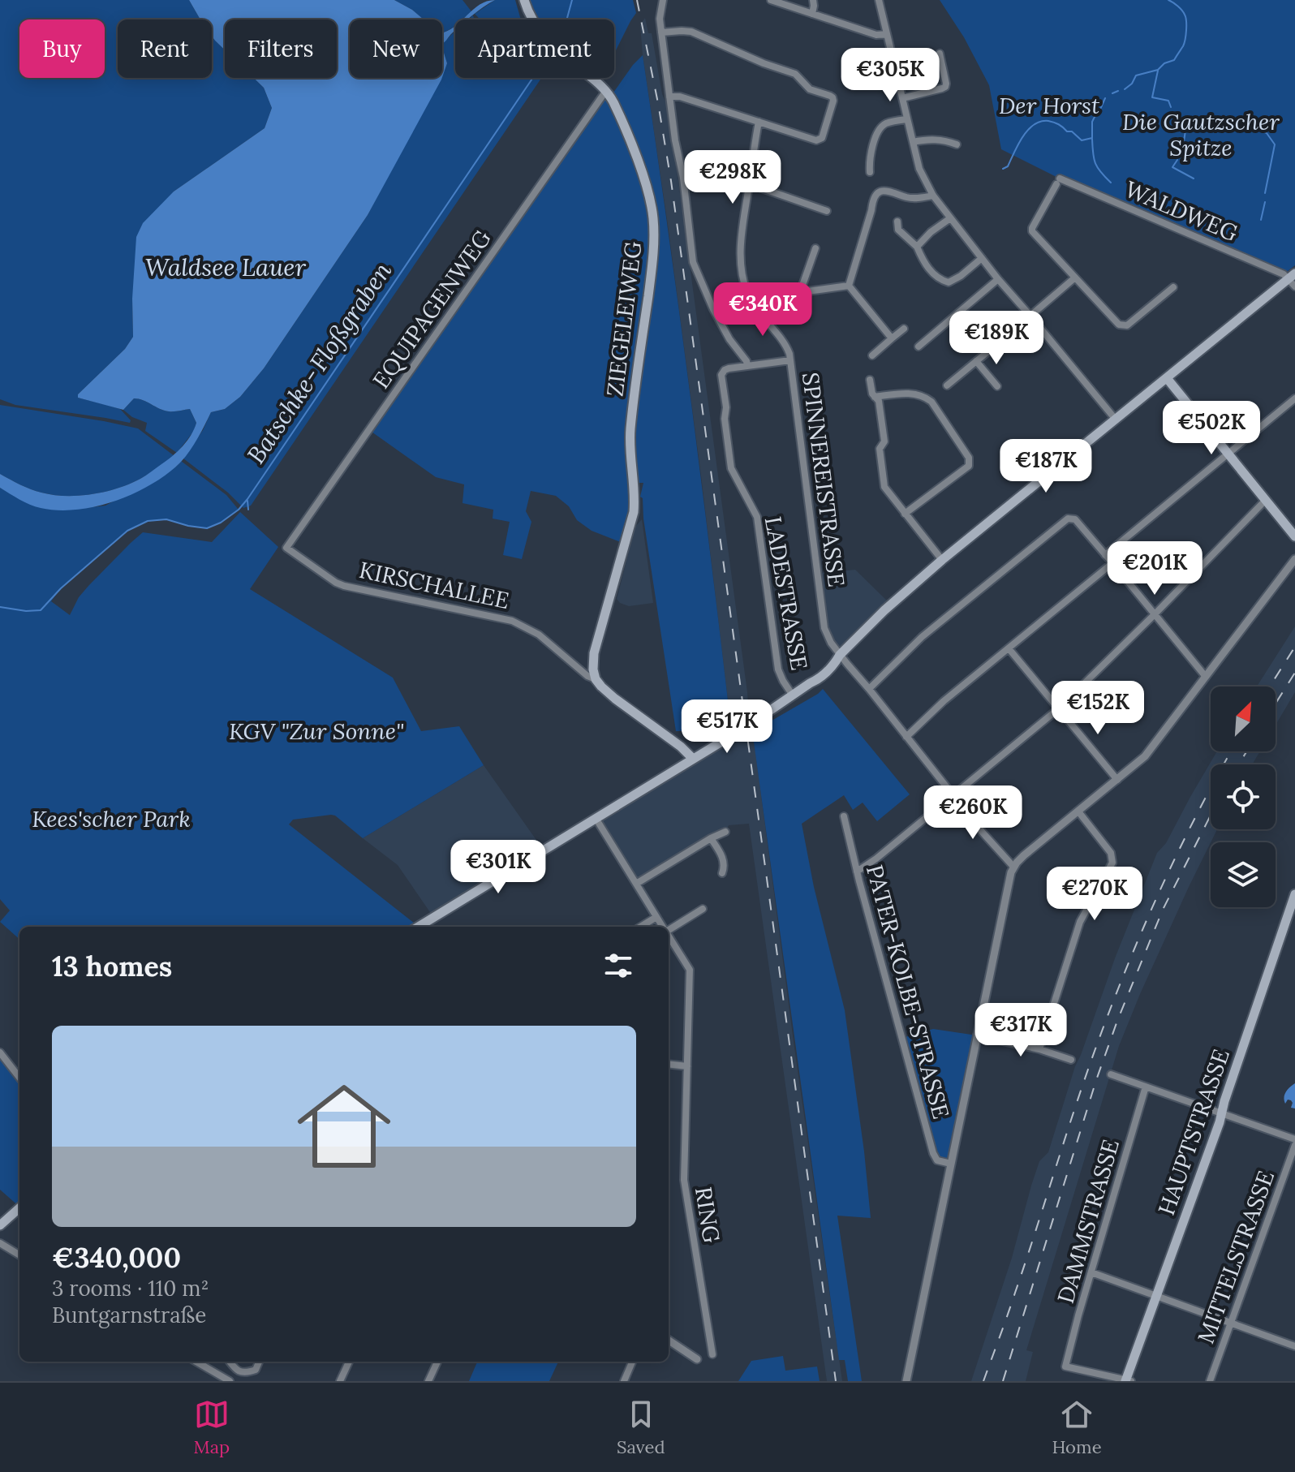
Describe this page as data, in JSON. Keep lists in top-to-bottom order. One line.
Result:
{"streets":{"main road":["ZIEGELEIWEG","KIRSCHALLEE","HAUPTSTRASSE"],"street":["WALDWEG","EQUIPAGENWEG","SPINNEREISTRASSE","LADESTRASSE","PATER-KOLBE-STRASSE","RING","DAMMSTRASSE","MITTELSTRASSE"]},"crossings":[["EQUIPAGENWEG","ZIEGELEIWEG"],["EQUIPAGENWEG","KIRSCHALLEE"],["ZIEGELEIWEG","KIRSCHALLEE"],["SPINNEREISTRASSE","LADESTRASSE"],["HAUPTSTRASSE","DAMMSTRASSE"]],"water":["Waldsee Lauer","Batschke‐Floßgraben"],"parks":["Der Horst","Die Gautzscher Spitze","KGV \"Zur Sonne\"","Kees'scher Park"],"north":"top right","page":{"chip":["Buy","Rent","Filters","New","Apartment"],"price":["€305K","€298K","€340K","€189K","€502K","€187K","€201K","€152K","€517K","€260K","€301K","€270K","€317K"],"heading":"13 homes","list":[{"name":"€340,000","note":"3 rooms · 110 m² · Buntgarnstraße"}],"tabs":["Map","Saved","Home"]}}
